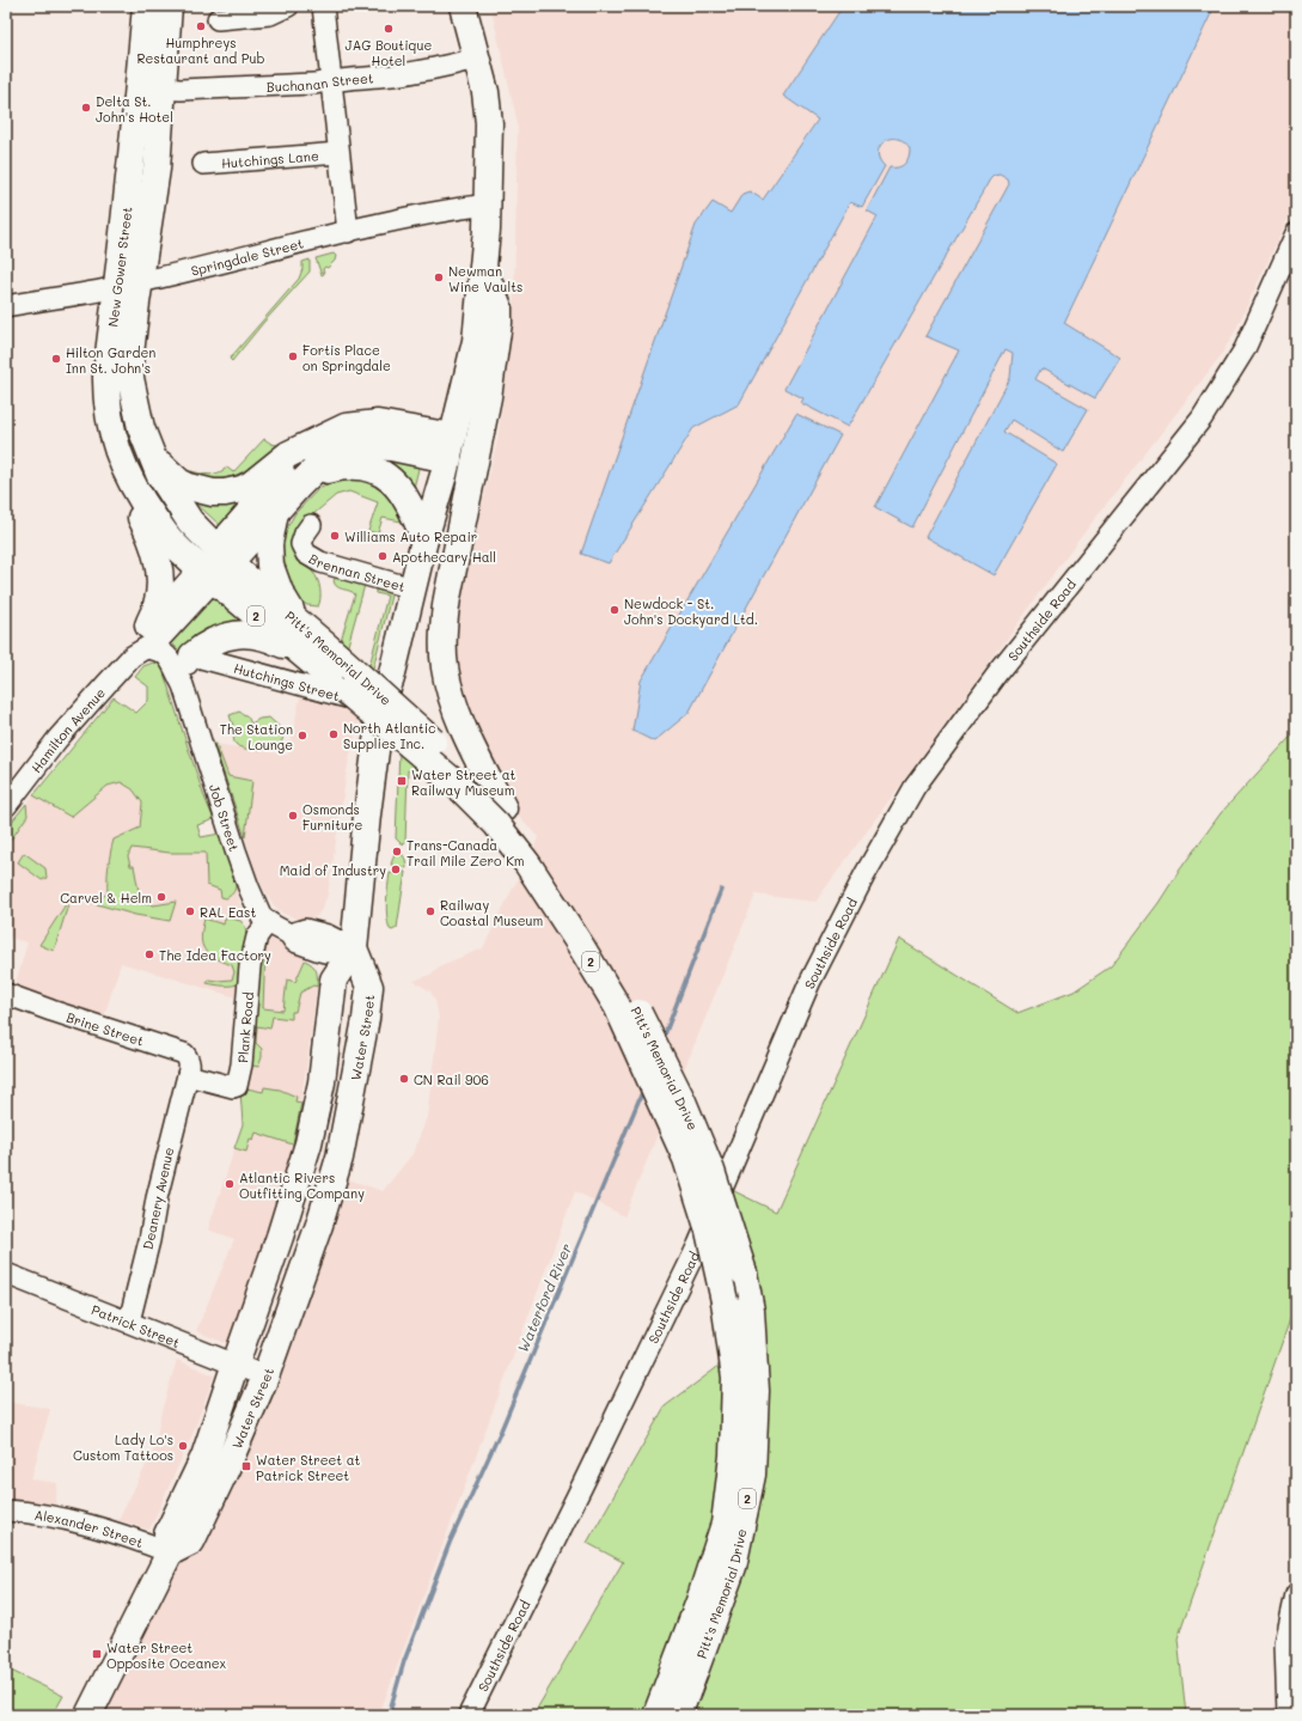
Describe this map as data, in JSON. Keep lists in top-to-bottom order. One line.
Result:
{"streets":{"main road":["New Gower Street","2","Pitt's Memorial Drive","Water Street"],"street":["Buchanan Street","Hutchings Lane","Springdale Street","Brennan Street","Southside Road","Hutchings Street","Hamilton Avenue","Job Street","Plank Road","Brine Street","Deanery Avenue","Patrick Street","Alexander Street"]},"crossings":[["Buchanan Street","New Gower Street"],["Springdale Street","New Gower Street"],["New Gower Street","Pitt's Memorial Drive"],["New Gower Street","Hamilton Avenue"],["Pitt's Memorial Drive","Hamilton Avenue"],["Hamilton Avenue","Job Street"],["Job Street","Plank Road"],["Job Street","Water Street"],["Plank Road","Brine Street"],["Plank Road","Deanery Avenue"],["Brine Street","Deanery Avenue"],["Water Street","Patrick Street"],["Water Street","Alexander Street"],["Deanery Avenue","Patrick Street"]],"water":["Waterford River"],"places":{"other":["Humphreys Restaurant and Pub","JAG Boutique Hotel","Delta St. John's Hotel","Newman Wine Vaults","Fortis Place on Springdale","Hilton Garden Inn St. John's","Williams Auto Repair","Apothecary Hall","Newdock - St. John's Dockyard Ltd.","North Atlantic Supplies Inc.","The Station Lounge","Osmonds Furniture","Trans-Canada Trail Mile Zero Km","Maid of Industry","Carvel & Helm","RAL East","Railway Coastal Museum","The Idea Factory","CN Rail 906","Atlantic Rivers Outfitting Company","Lady Lo's Custom Tattoos"],"transit":["Water Street at Railway Museum","Water Street at Patrick Street","Water Street Opposite Oceanex"]}}
